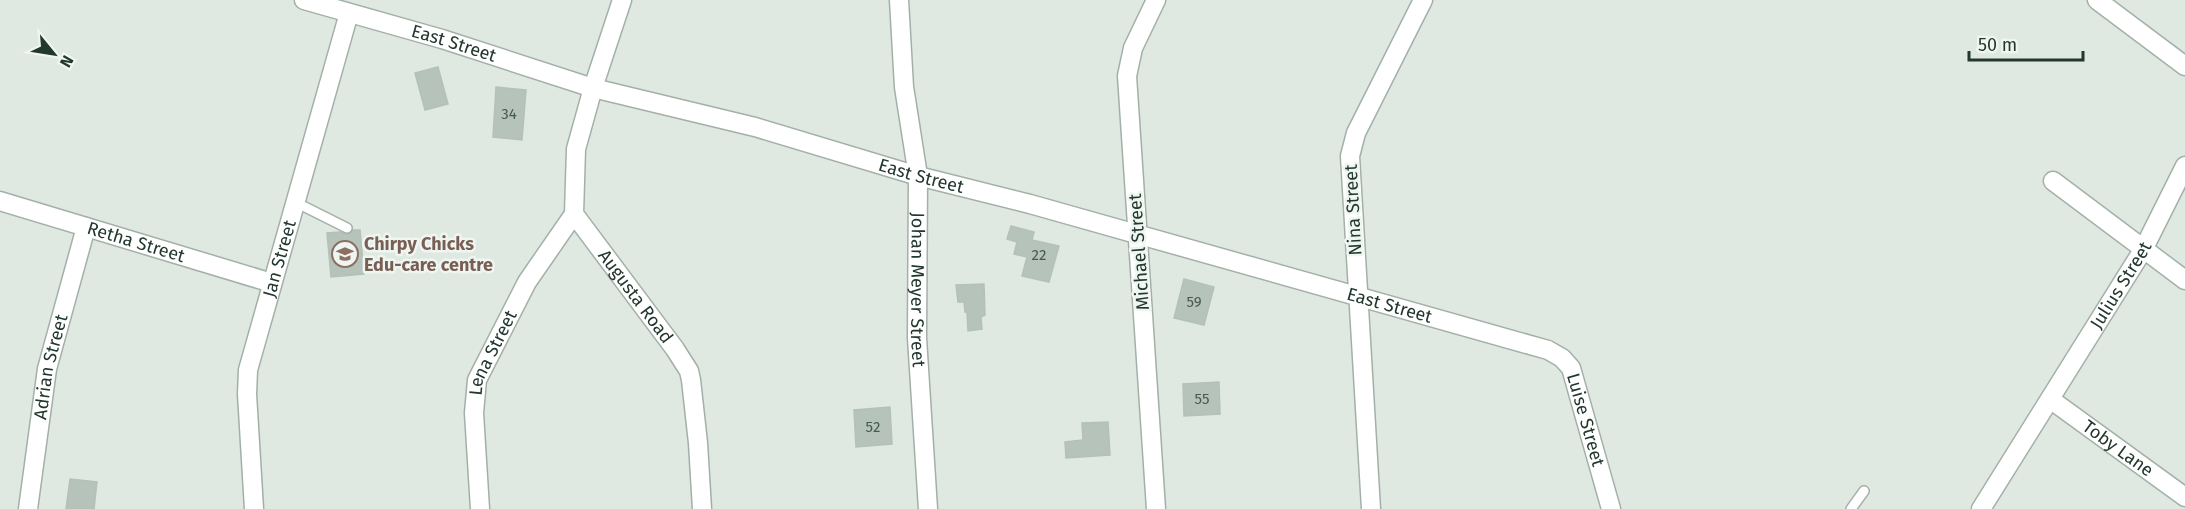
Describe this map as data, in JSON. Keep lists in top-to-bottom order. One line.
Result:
{"streets":{"street":["East Street","Nina Street","Retha Street","Michael Street","Jan Street","Julius Street","Johan Meyer Street","Augusta Road","Lena Street","Adrian Street","Luise Street","Toby Lane"]},"crossings":[["East Street","Nina Street"],["East Street","Michael Street"],["East Street","Jan Street"],["East Street","Johan Meyer Street"],["East Street","Luise Street"],["Retha Street","Jan Street"],["Retha Street","Adrian Street"],["Julius Street","Toby Lane"],["Augusta Road","Lena Street"]],"places":{"school or university":["Chirpy Chicks Edu-care centre"]},"house_numbers":["34","22","59","55","52"],"scale_bar":"50 m","north":"bottom right"}
